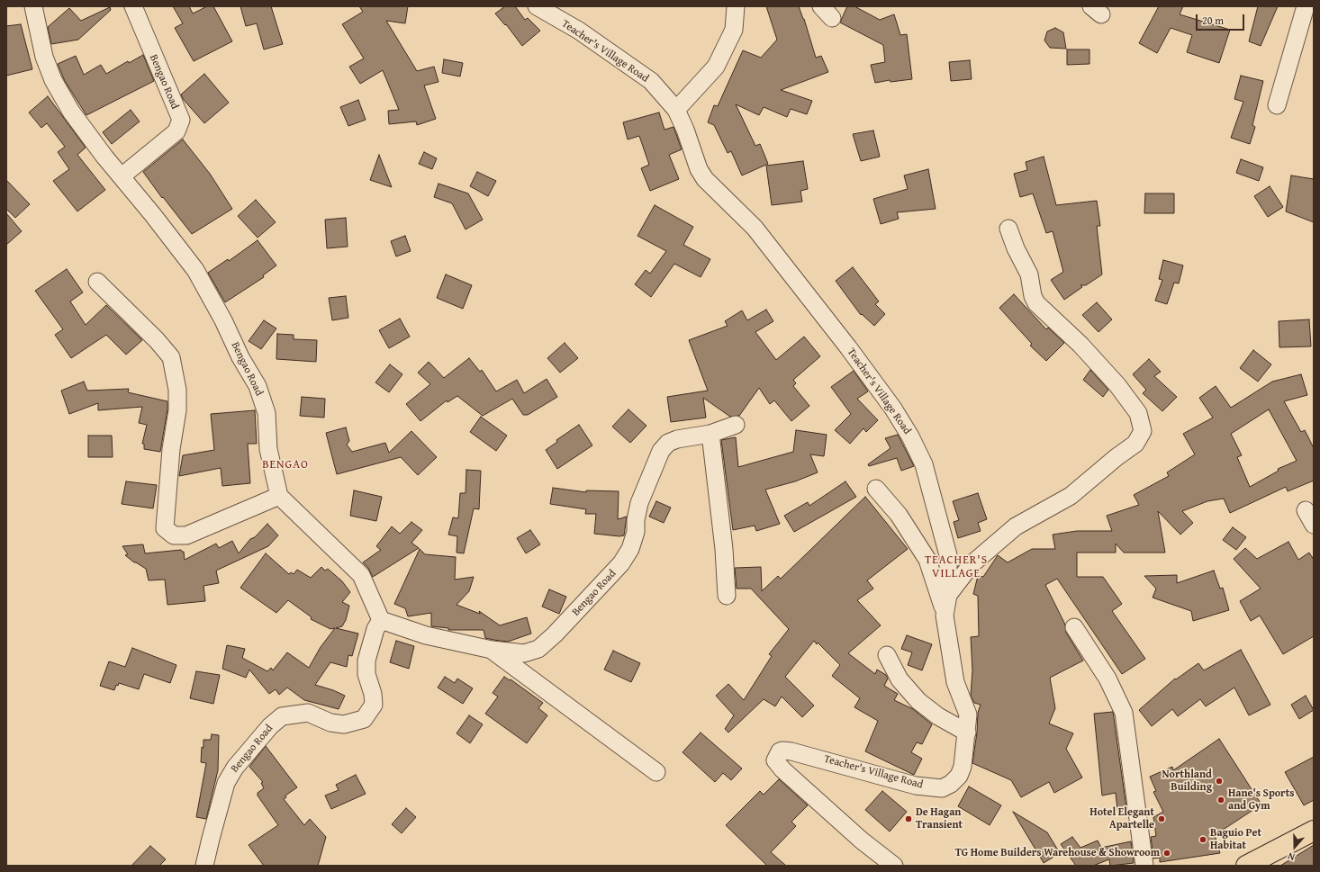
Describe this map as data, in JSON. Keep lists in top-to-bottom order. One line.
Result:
{"streets":{"street":["Teacher's Village Road","Bengao Road"]},"districts":["BENGAO","TEACHER'S VILLAGE"],"places":["Northland Building","Hane's Sports and Gym","De Hagan Transient","Hotel Elegant Apartelle","Baguio Pet Habitat","TG Home Builders Warehouse & Showroom"],"scale_bar":"20 m","north":"bottom"}
